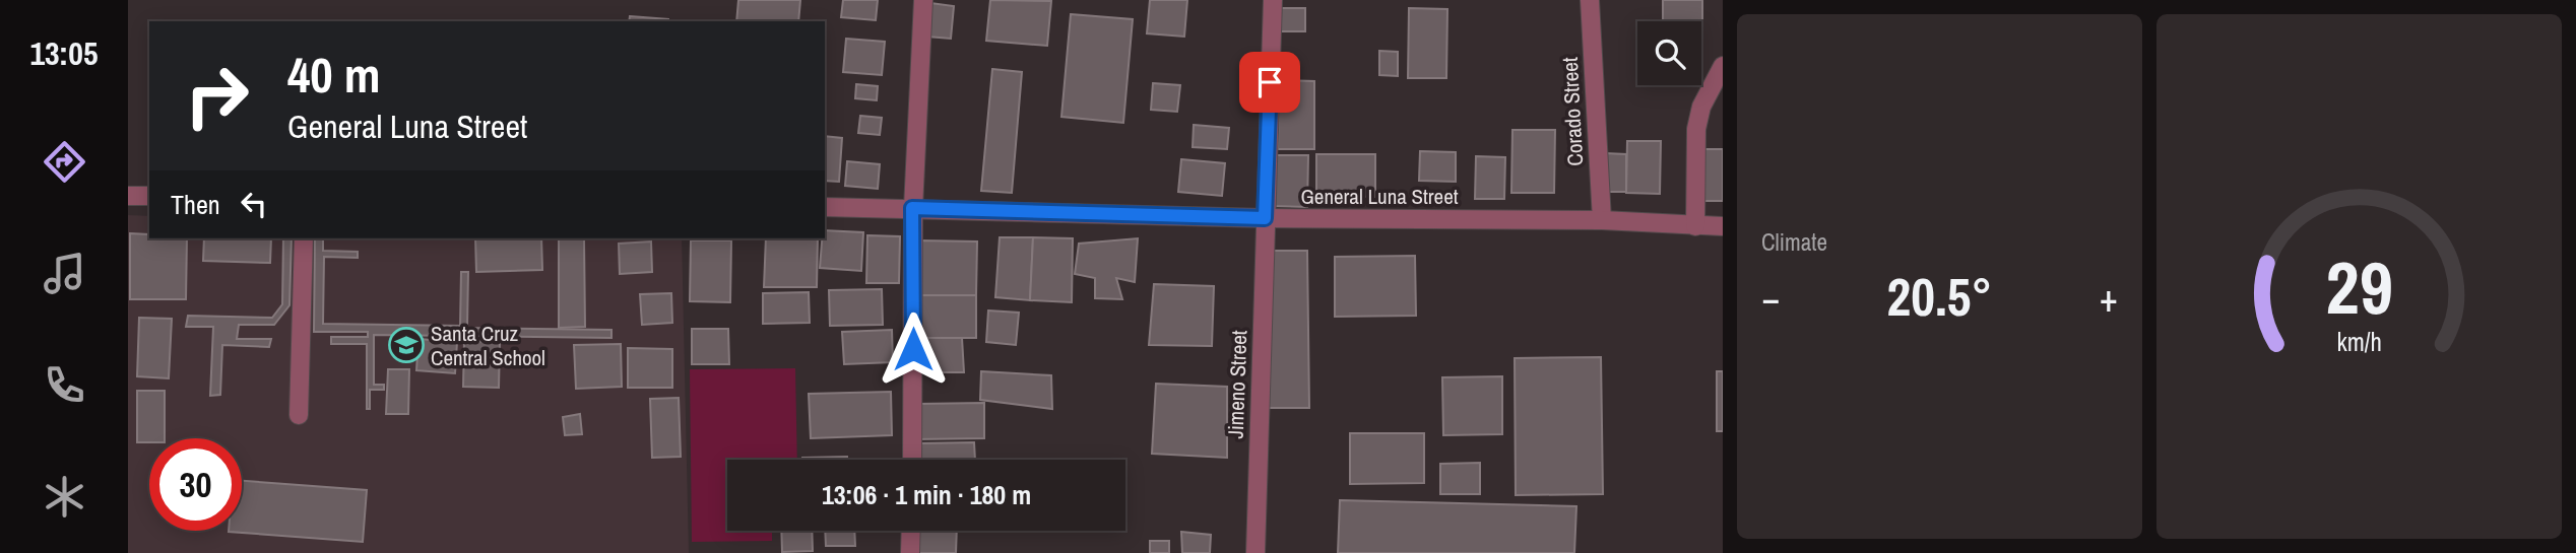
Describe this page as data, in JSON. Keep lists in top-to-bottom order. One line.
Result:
{"streets":{"street":["Corado Street","General Luna Street","Jimeno Street"]},"crossings":[["Corado Street","General Luna Street"],["General Luna Street","Jimeno Street"]],"places":{"school or university":["Santa Cruz Central School"]},"page":{"tabs":"13:05","tile":"Climate","turn":["40 m","General Luna Street"],"then":"Then","heat":["−","20.5°","+"],"limit":"30","trip":"13:06 · 1 min · 180 m","gauge":["29","km/h"]}}
